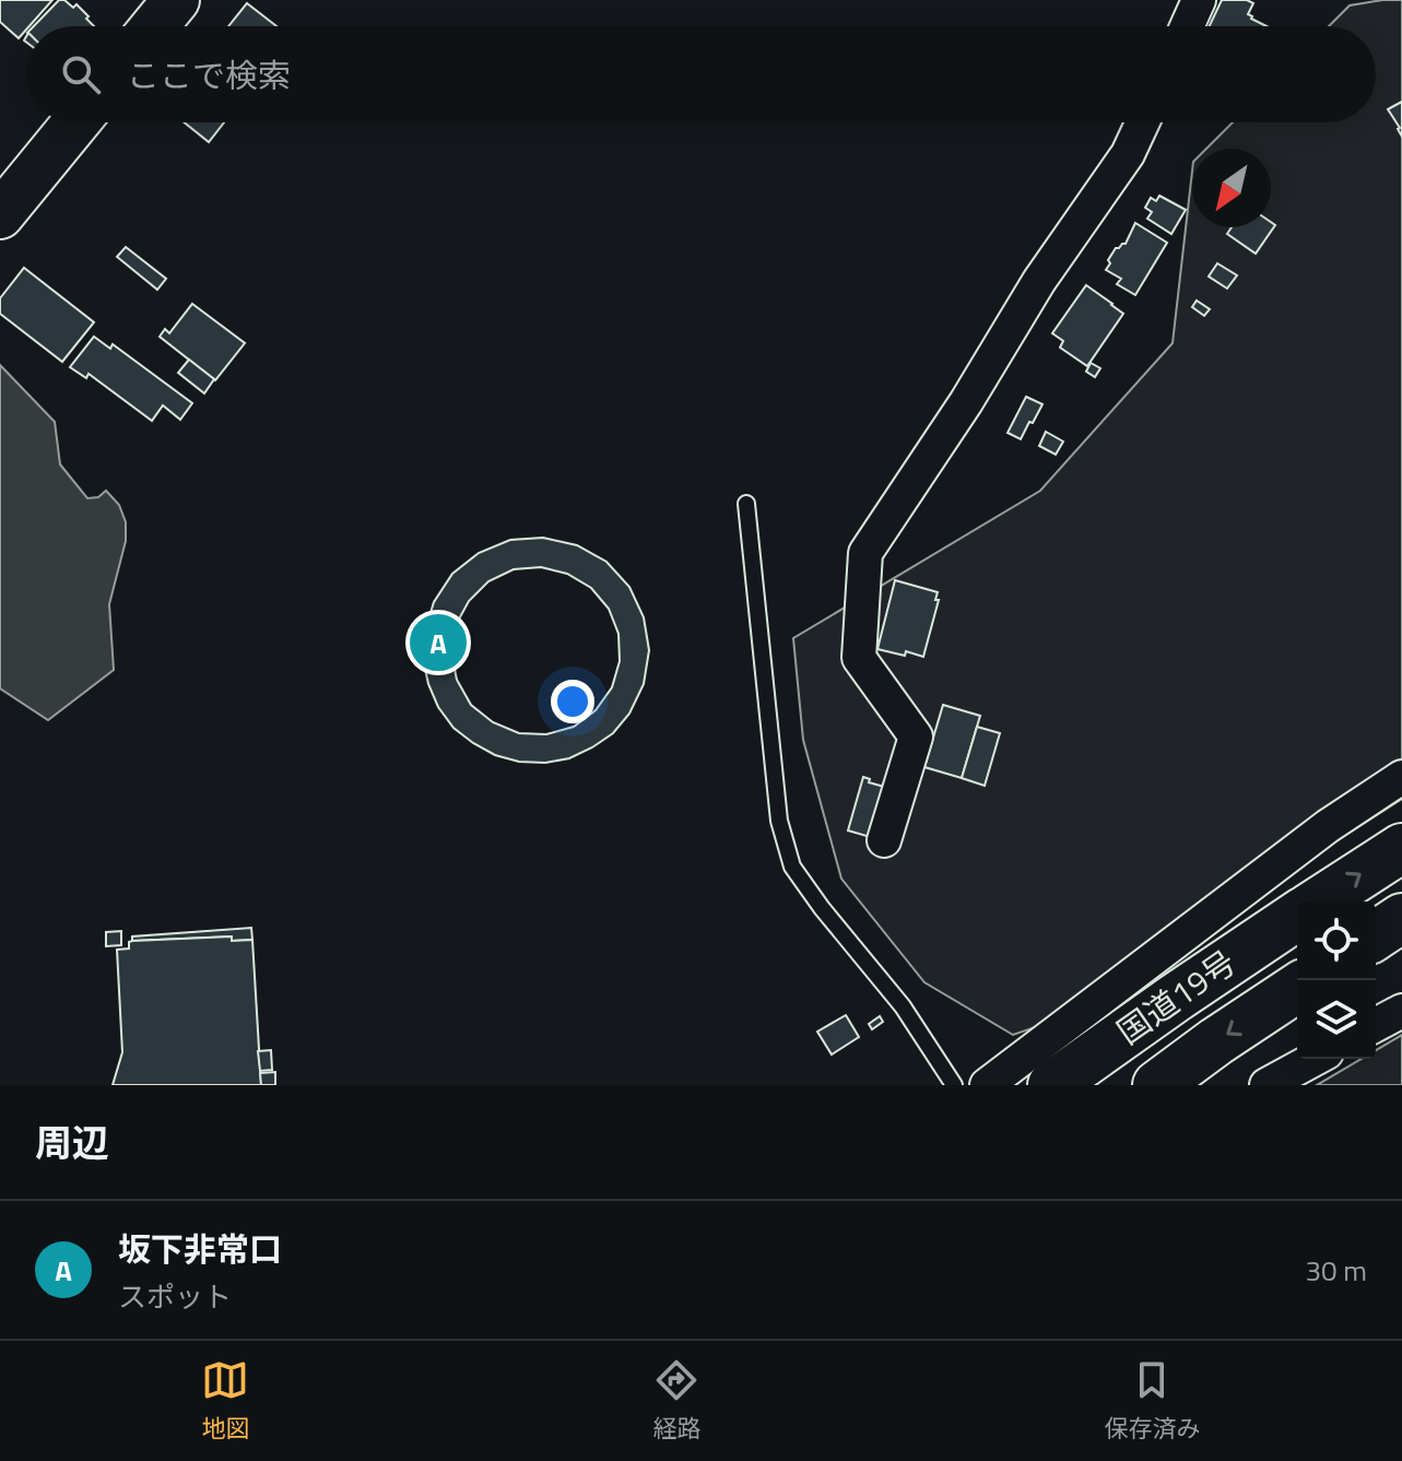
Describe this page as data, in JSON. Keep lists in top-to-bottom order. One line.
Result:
{"streets":{"highway":["国道19号"]},"north":"bottom left","page":{"search":"ここで検索","pins":"A","heading":"周辺","list":[{"mark":"A","name":"坂下非常口","note":"スポット","value":"30 m"}],"nav":["地図","経路","保存済み"]}}
